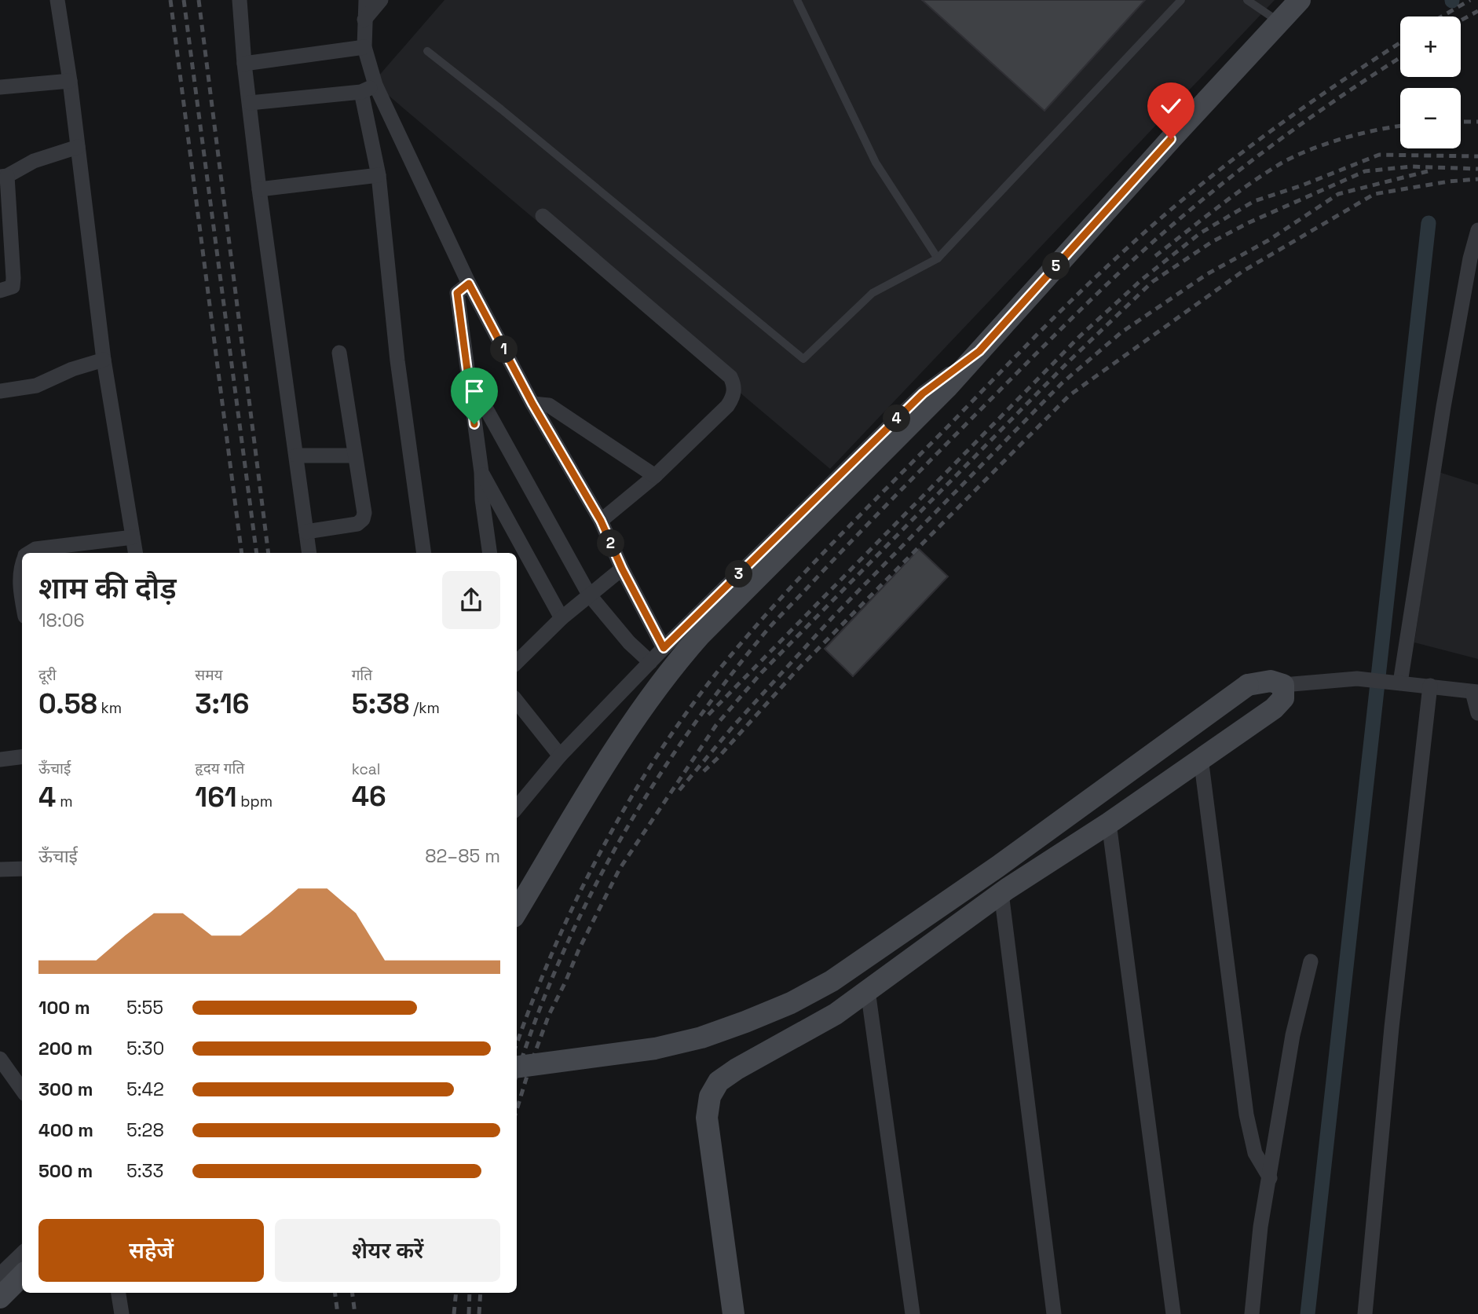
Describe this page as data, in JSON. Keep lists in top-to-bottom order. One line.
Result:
{"page":{"map_buttons":["+","−"],"pins":["5","1","4","2","3"],"heading":["शाम की दौड़","18:06"],"stats":[["दूरी","0.58 km"],["समय","3:16"],["गति","5:38 /km"],["ऊँचाई","4 m"],["हृदय गति","161 bpm"],["kcal","46"]],"chart":["ऊँचाई","82–85 m"],"list":[{"name":"100 m","note":"5:55"},{"name":"200 m","note":"5:30"},{"name":"300 m","note":"5:42"},{"name":"400 m","note":"5:28"},{"name":"500 m","note":"5:33"}],"buttons":["सहेजें","शेयर करें"]}}
